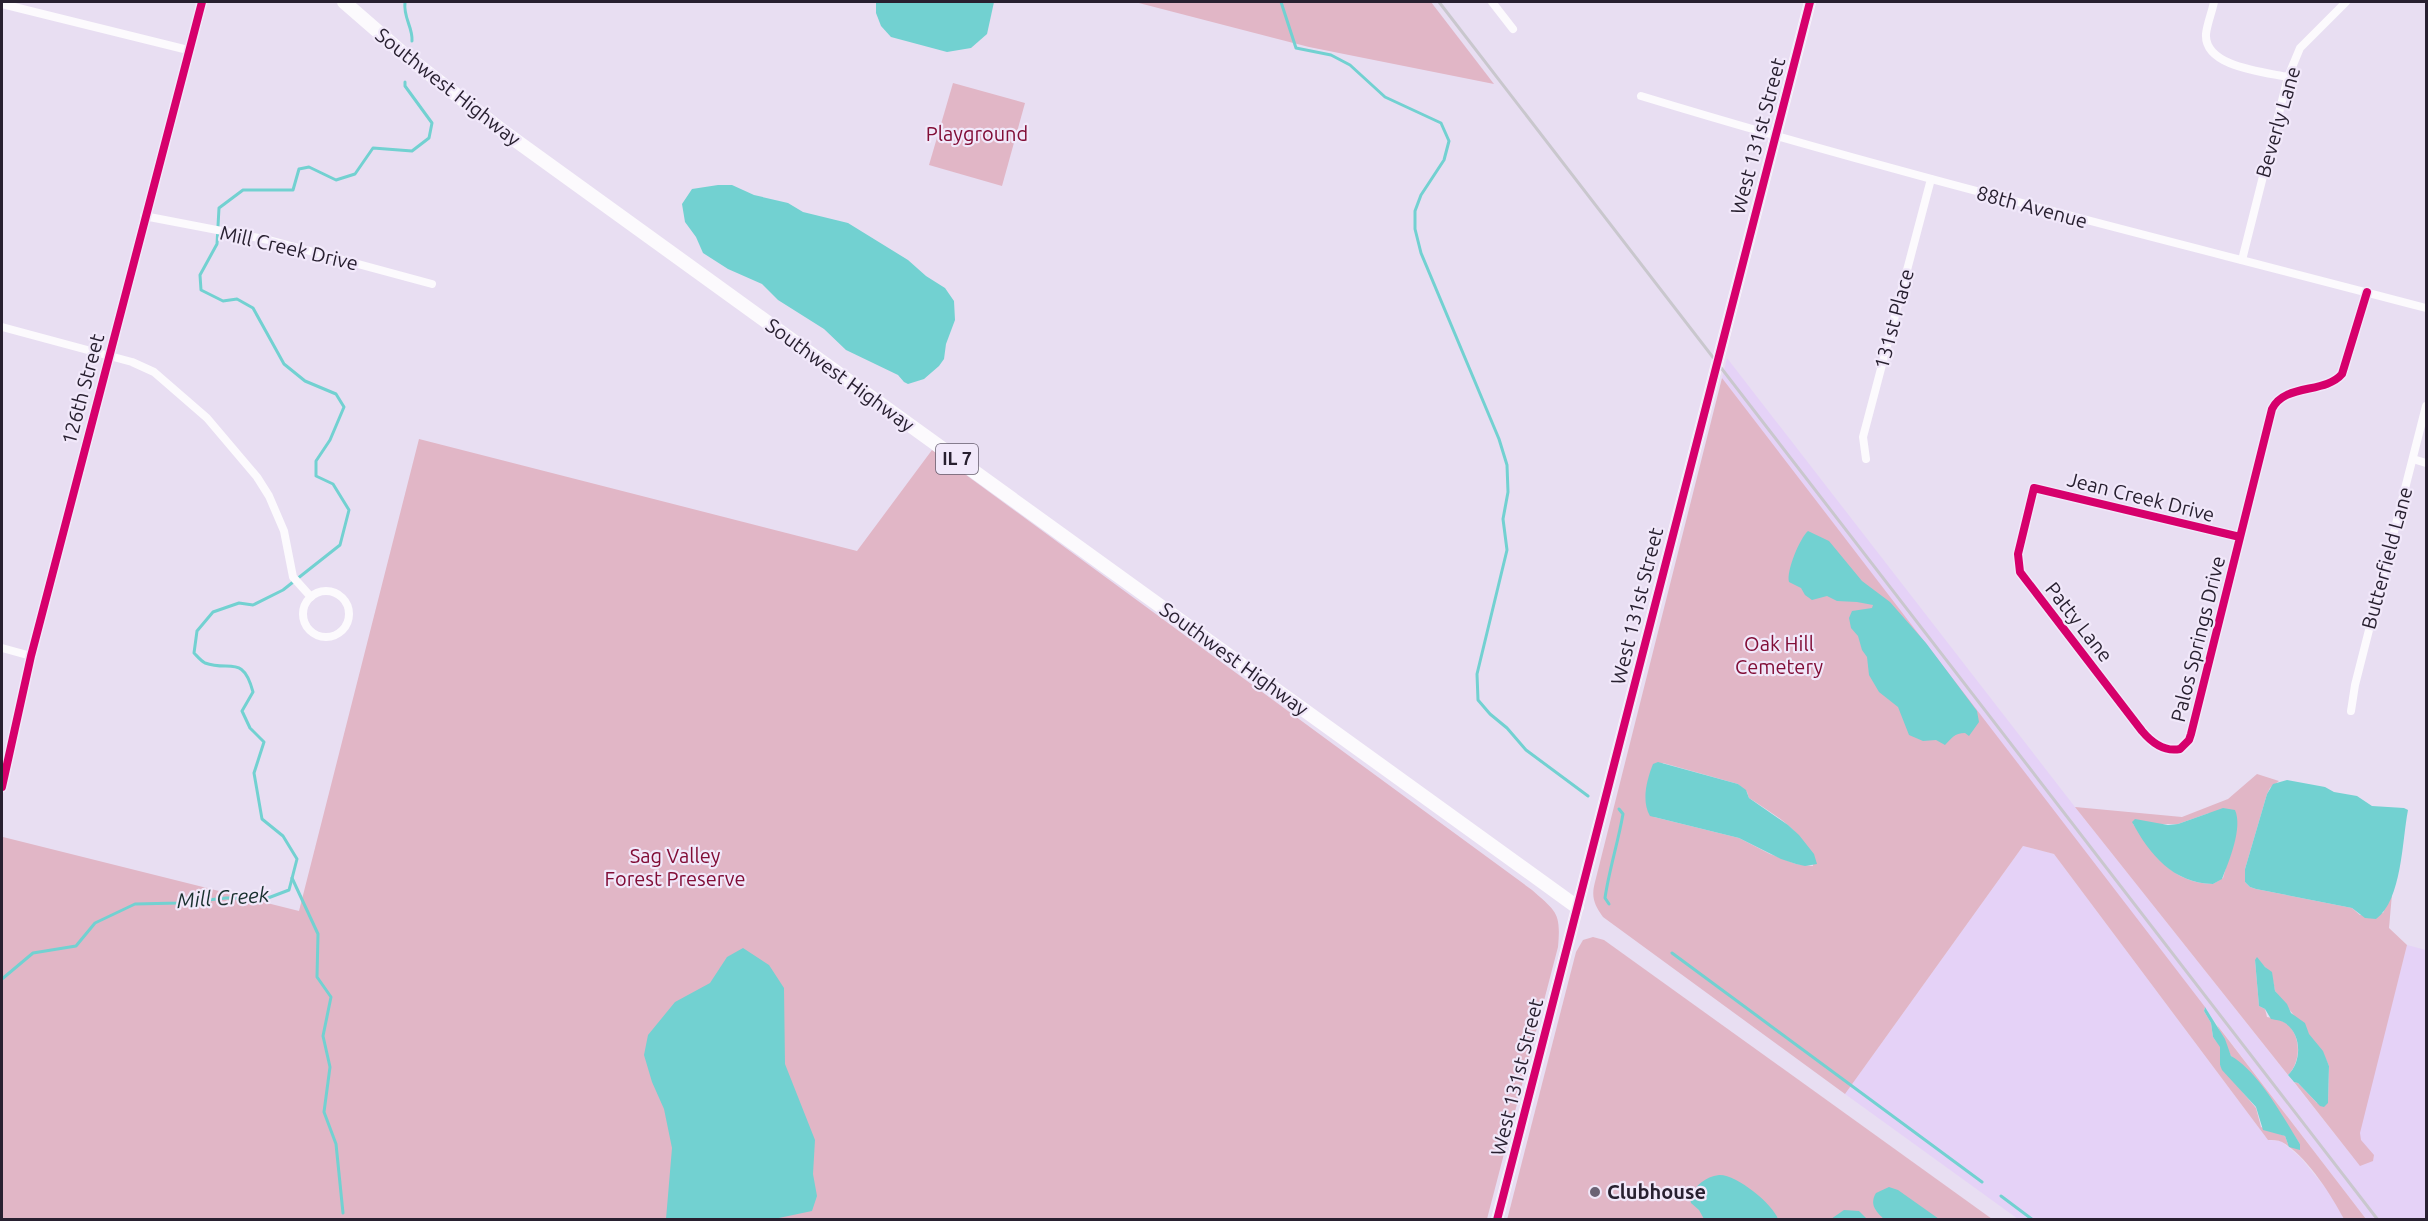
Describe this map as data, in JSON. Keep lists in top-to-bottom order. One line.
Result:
{"streets":{"main road":["Southwest Highway","IL 7"],"street":["Beverly Lane","West 131st Street","88th Avenue","Mill Creek Drive","131st Place","126th Street","Jean Creek Drive","Butterfield Lane","Patty Lane","Palos Springs Drive"]},"crossings":[["Southwest Highway","West 131st Street"],["Beverly Lane","88th Avenue"],["West 131st Street","88th Avenue"],["88th Avenue","131st Place"],["88th Avenue","Palos Springs Drive"],["Mill Creek Drive","126th Street"],["Jean Creek Drive","Patty Lane"],["Jean Creek Drive","Palos Springs Drive"],["Patty Lane","Palos Springs Drive"]],"water":["Mill Creek"],"parks":["Playground","Oak Hill Cemetery","Sag Valley Forest Preserve"],"places":["Clubhouse"]}
